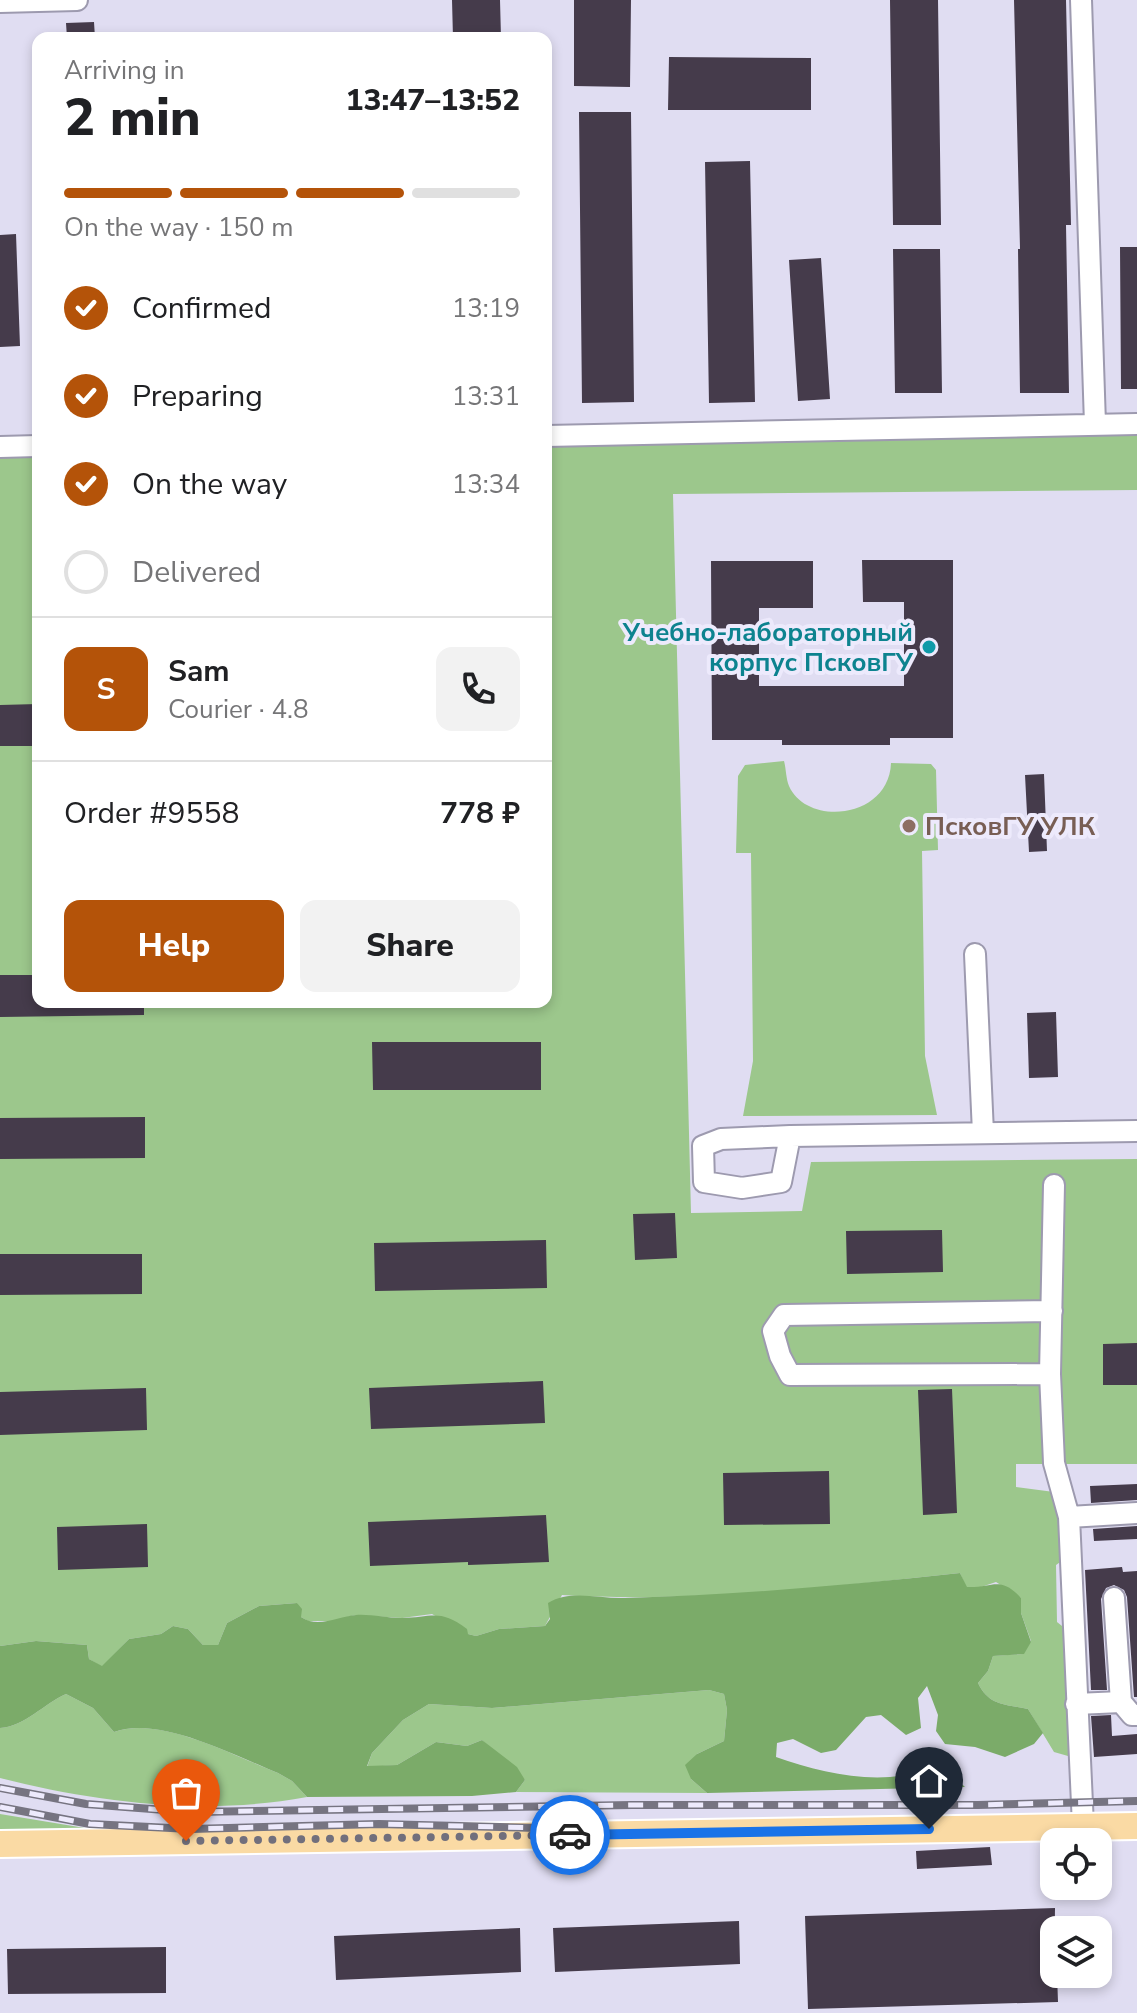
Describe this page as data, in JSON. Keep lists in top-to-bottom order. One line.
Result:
{"places":["Учебно-лабораторный корпус ПсковГУ","ПсковГУ УЛК"],"page":{"heading":["2 min","Arriving in","13:47–13:52"],"panel":["Sam","Courier · 4.8","Order #9558","778 ₽"],"bar":"On the way · 150 m","list":[["Confirmed","13:19"],["Preparing","13:31"],["On the way","13:34"],"Delivered"],"round":"S","buttons":["Help","Share"]}}
